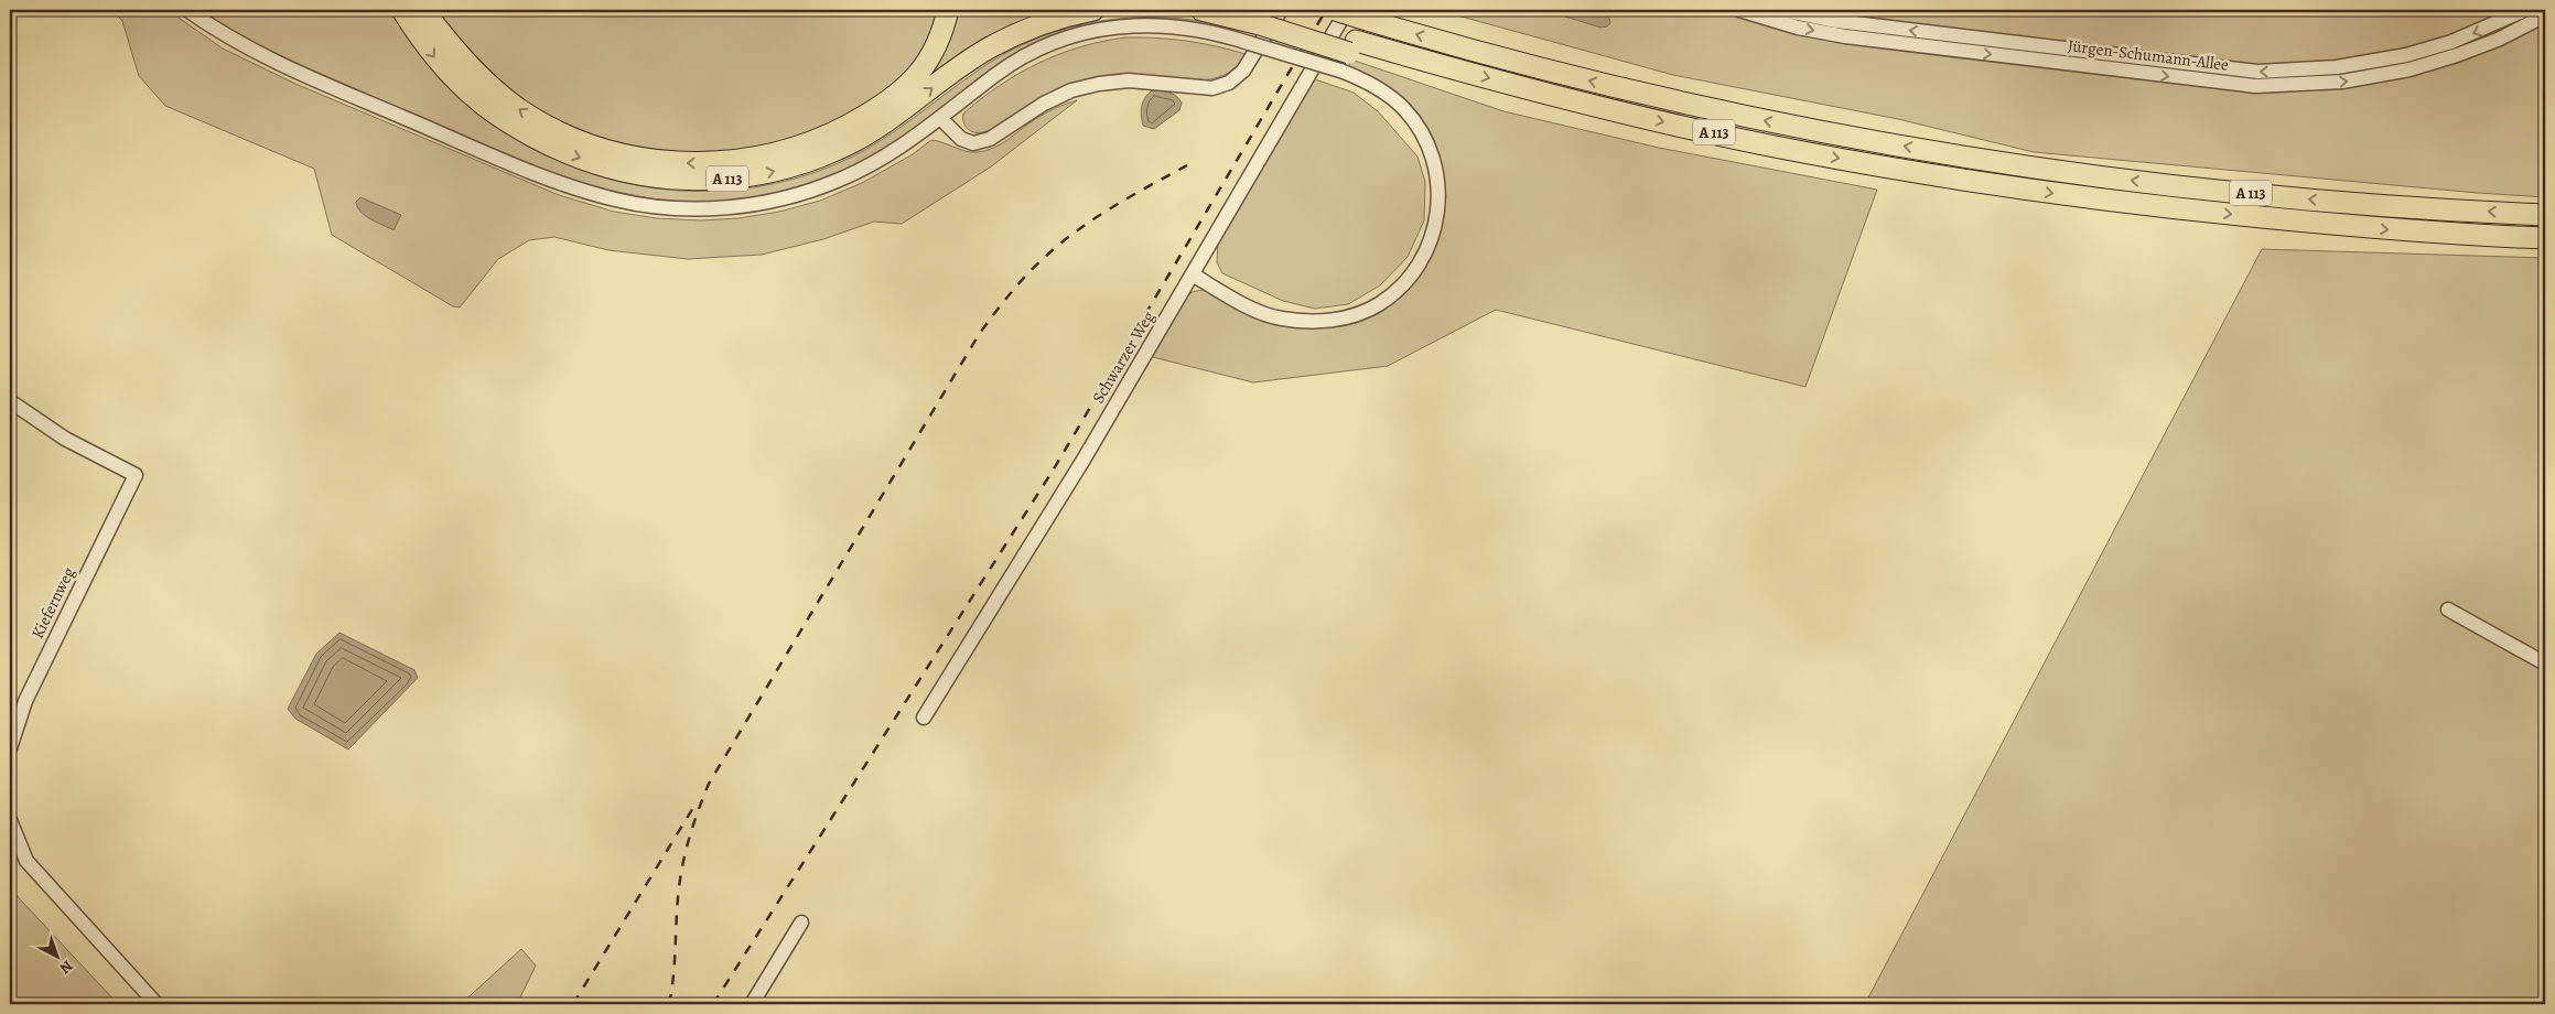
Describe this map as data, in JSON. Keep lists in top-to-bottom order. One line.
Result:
{"streets":{"highway":["A 113"],"street":["Jürgen-Schumann-Allee","Schwarzer Weg","Kiefernweg"]},"north":"bottom right"}
